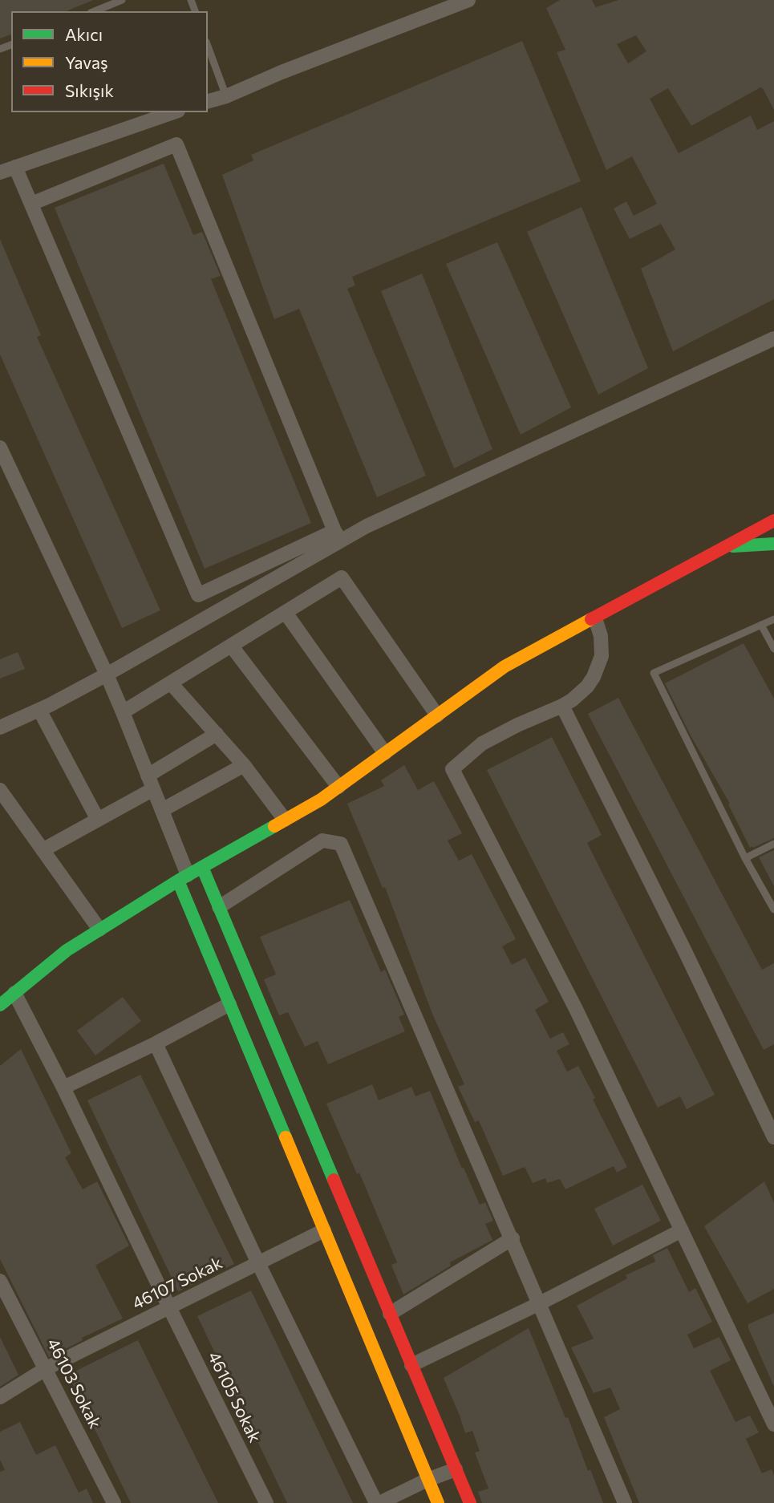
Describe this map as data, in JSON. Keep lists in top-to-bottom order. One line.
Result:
{"streets":{"street":["46107 Sokak","46103 Sokak","46105 Sokak"]},"crossings":[["46107 Sokak","46103 Sokak"],["46107 Sokak","46105 Sokak"]],"legend":["Akıcı","Yavaş","Sıkışık"]}
